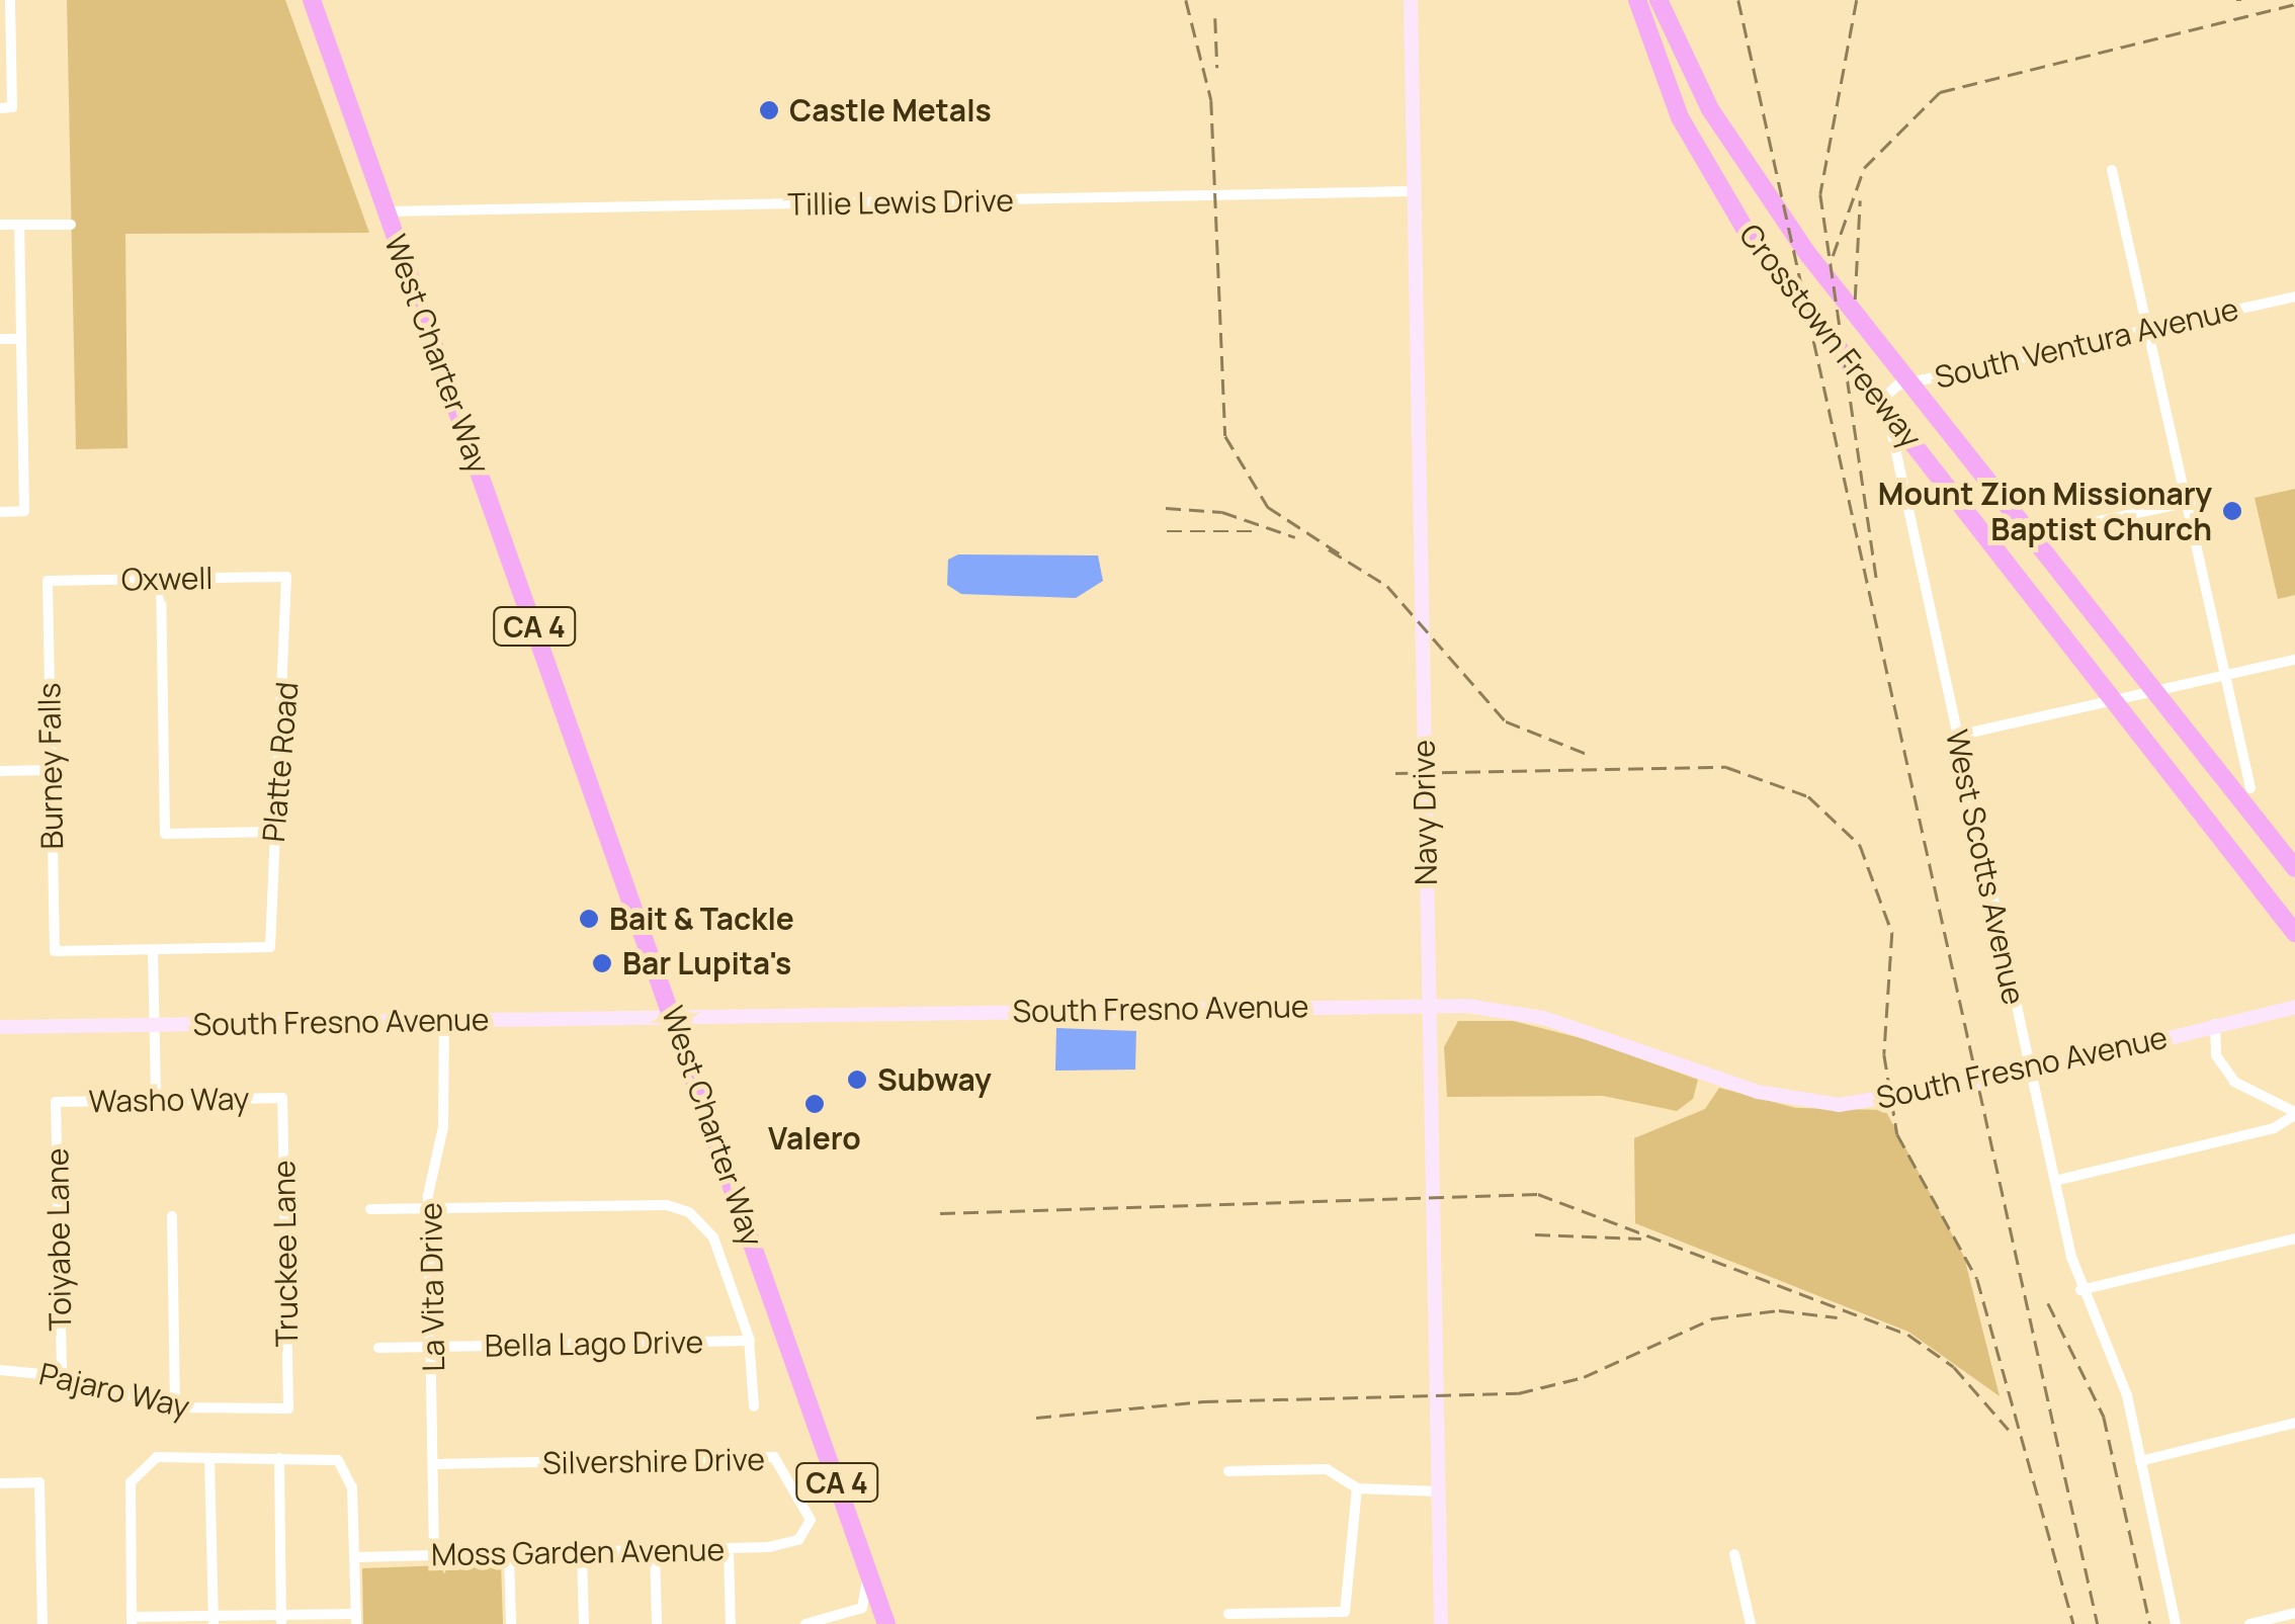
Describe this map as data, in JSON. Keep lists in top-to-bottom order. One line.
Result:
{"streets":{"highway":["Crosstown Freeway","West Charter Way","CA 4"],"street":["Tillie Lewis Drive","South Ventura Avenue","Oxwell","Platte Road","Burney Falls","Navy Drive","West Scotts Avenue","South Fresno Avenue","Washo Way","Toiyabe Lane","Truckee Lane","La Vita Drive","Bella Lago Drive","Pajaro Way","Silvershire Drive","Moss Garden Avenue"]},"crossings":[["Tillie Lewis Drive","West Charter Way"],["Tillie Lewis Drive","Navy Drive"],["South Ventura Avenue","West Scotts Avenue"],["West Charter Way","South Fresno Avenue"],["Oxwell","Platte Road"],["Oxwell","Burney Falls"],["Platte Road","Burney Falls"],["Navy Drive","South Fresno Avenue"],["West Scotts Avenue","South Fresno Avenue"],["South Fresno Avenue","La Vita Drive"],["Washo Way","Toiyabe Lane"],["Washo Way","Truckee Lane"],["Toiyabe Lane","Pajaro Way"],["Truckee Lane","Pajaro Way"],["La Vita Drive","Bella Lago Drive"],["La Vita Drive","Silvershire Drive"],["La Vita Drive","Moss Garden Avenue"],["Silvershire Drive","Moss Garden Avenue"]],"places":["Castle Metals","Mount Zion Missionary Baptist Church","Bait & Tackle","Bar Lupita's","Subway","Valero"]}
